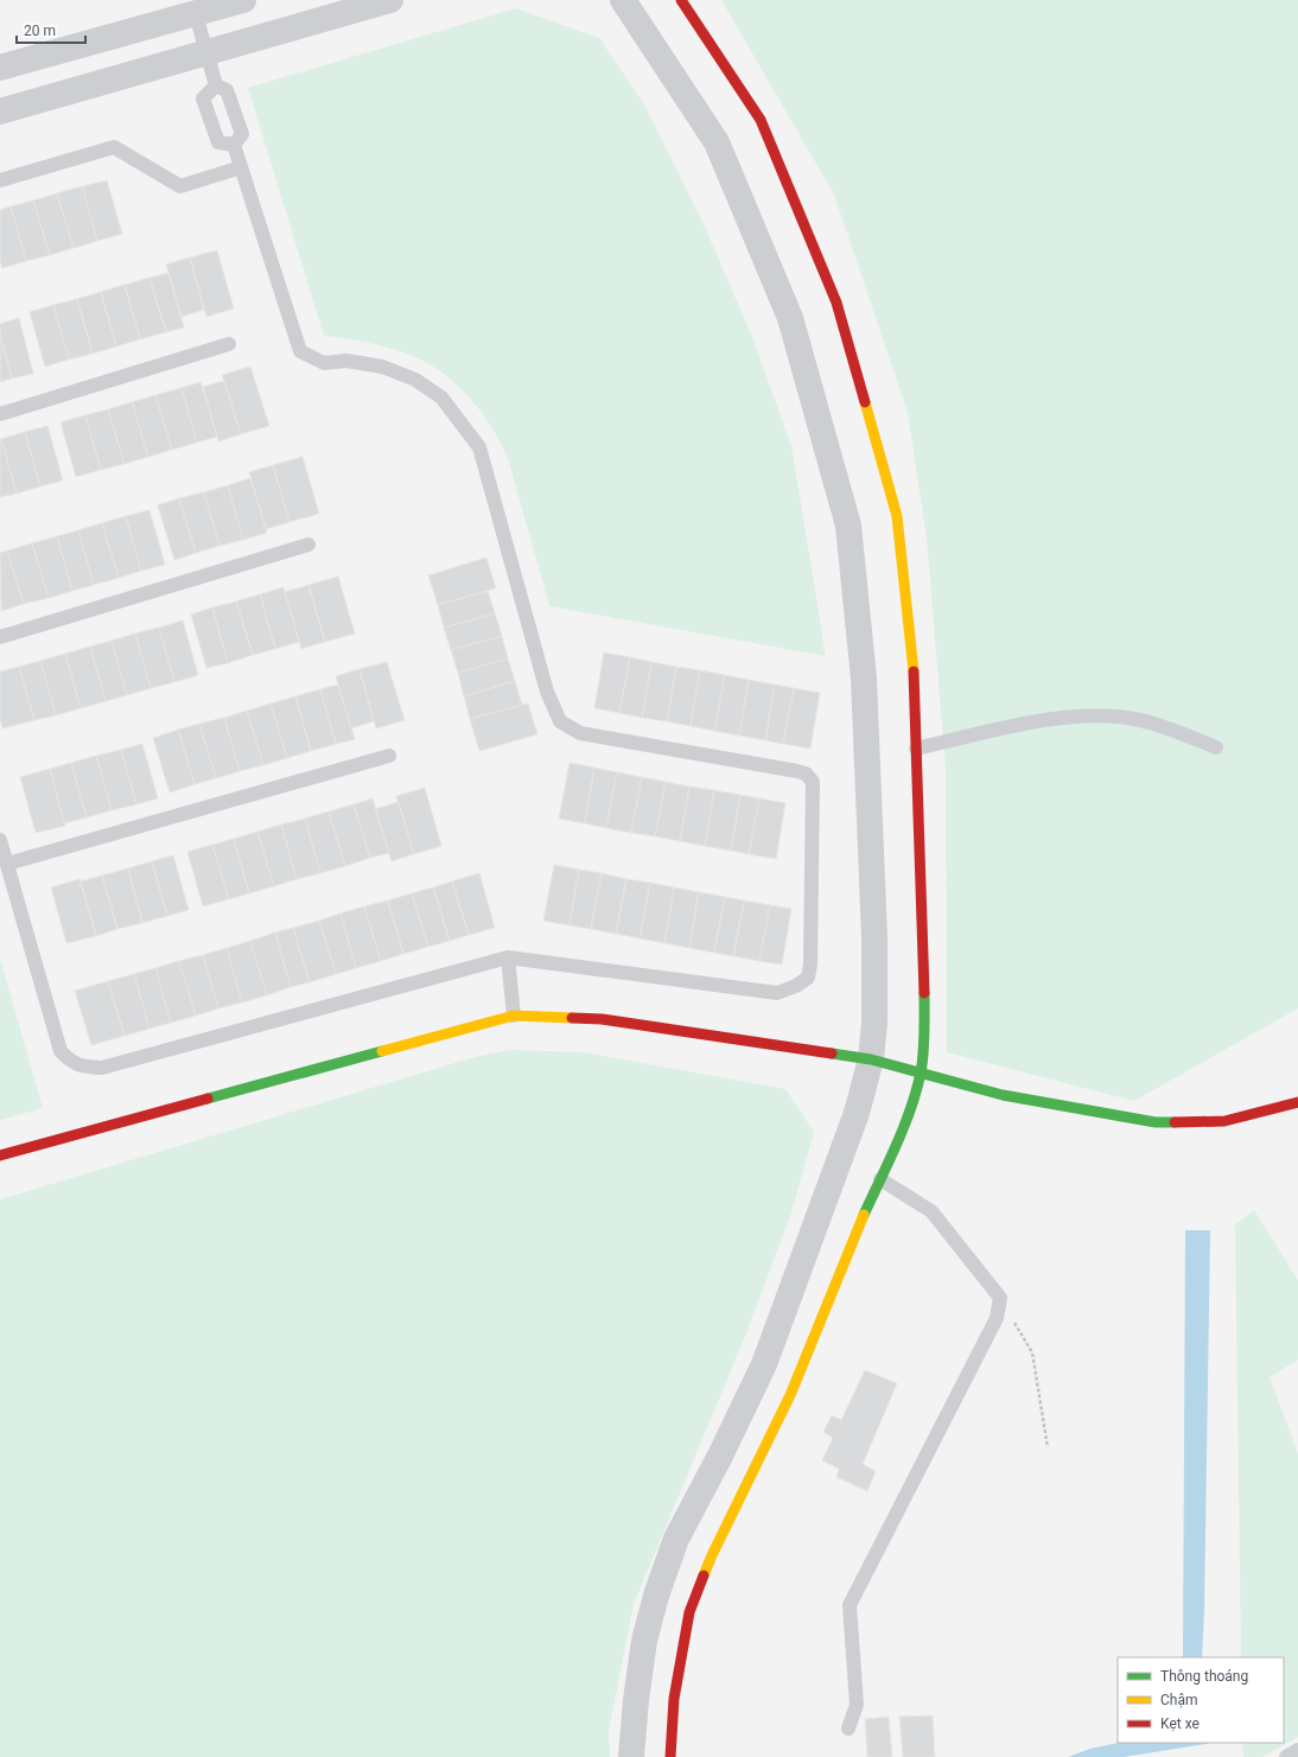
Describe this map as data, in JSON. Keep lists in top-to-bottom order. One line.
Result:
{"legend":["Thông thoáng","Chậm","Kẹt xe"],"scale_bar":"20 m"}
